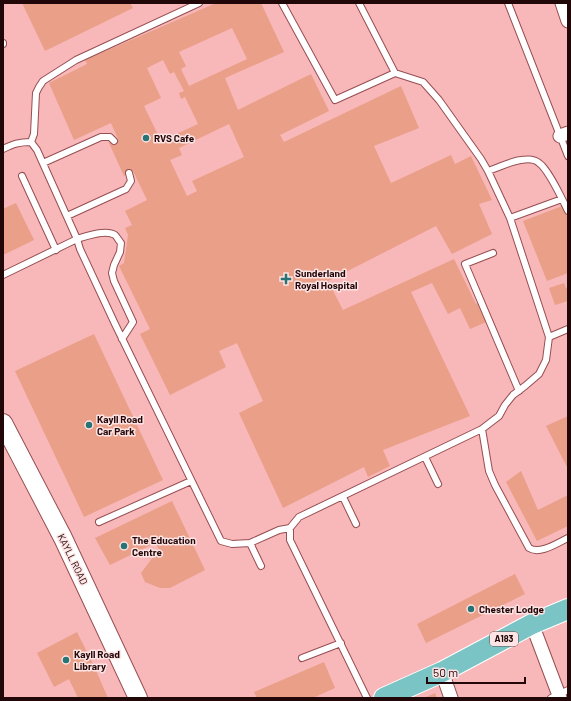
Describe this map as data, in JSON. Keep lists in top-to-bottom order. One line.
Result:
{"streets":{"main road":["A183"],"street":["KAYLL ROAD"]},"places":{"other":["RVS Cafe","Kayll Road Car Park","The Education Centre","Chester Lodge","Kayll Road Library"],"health":["Sunderland Royal Hospital"]},"scale_bar":"50 m"}
